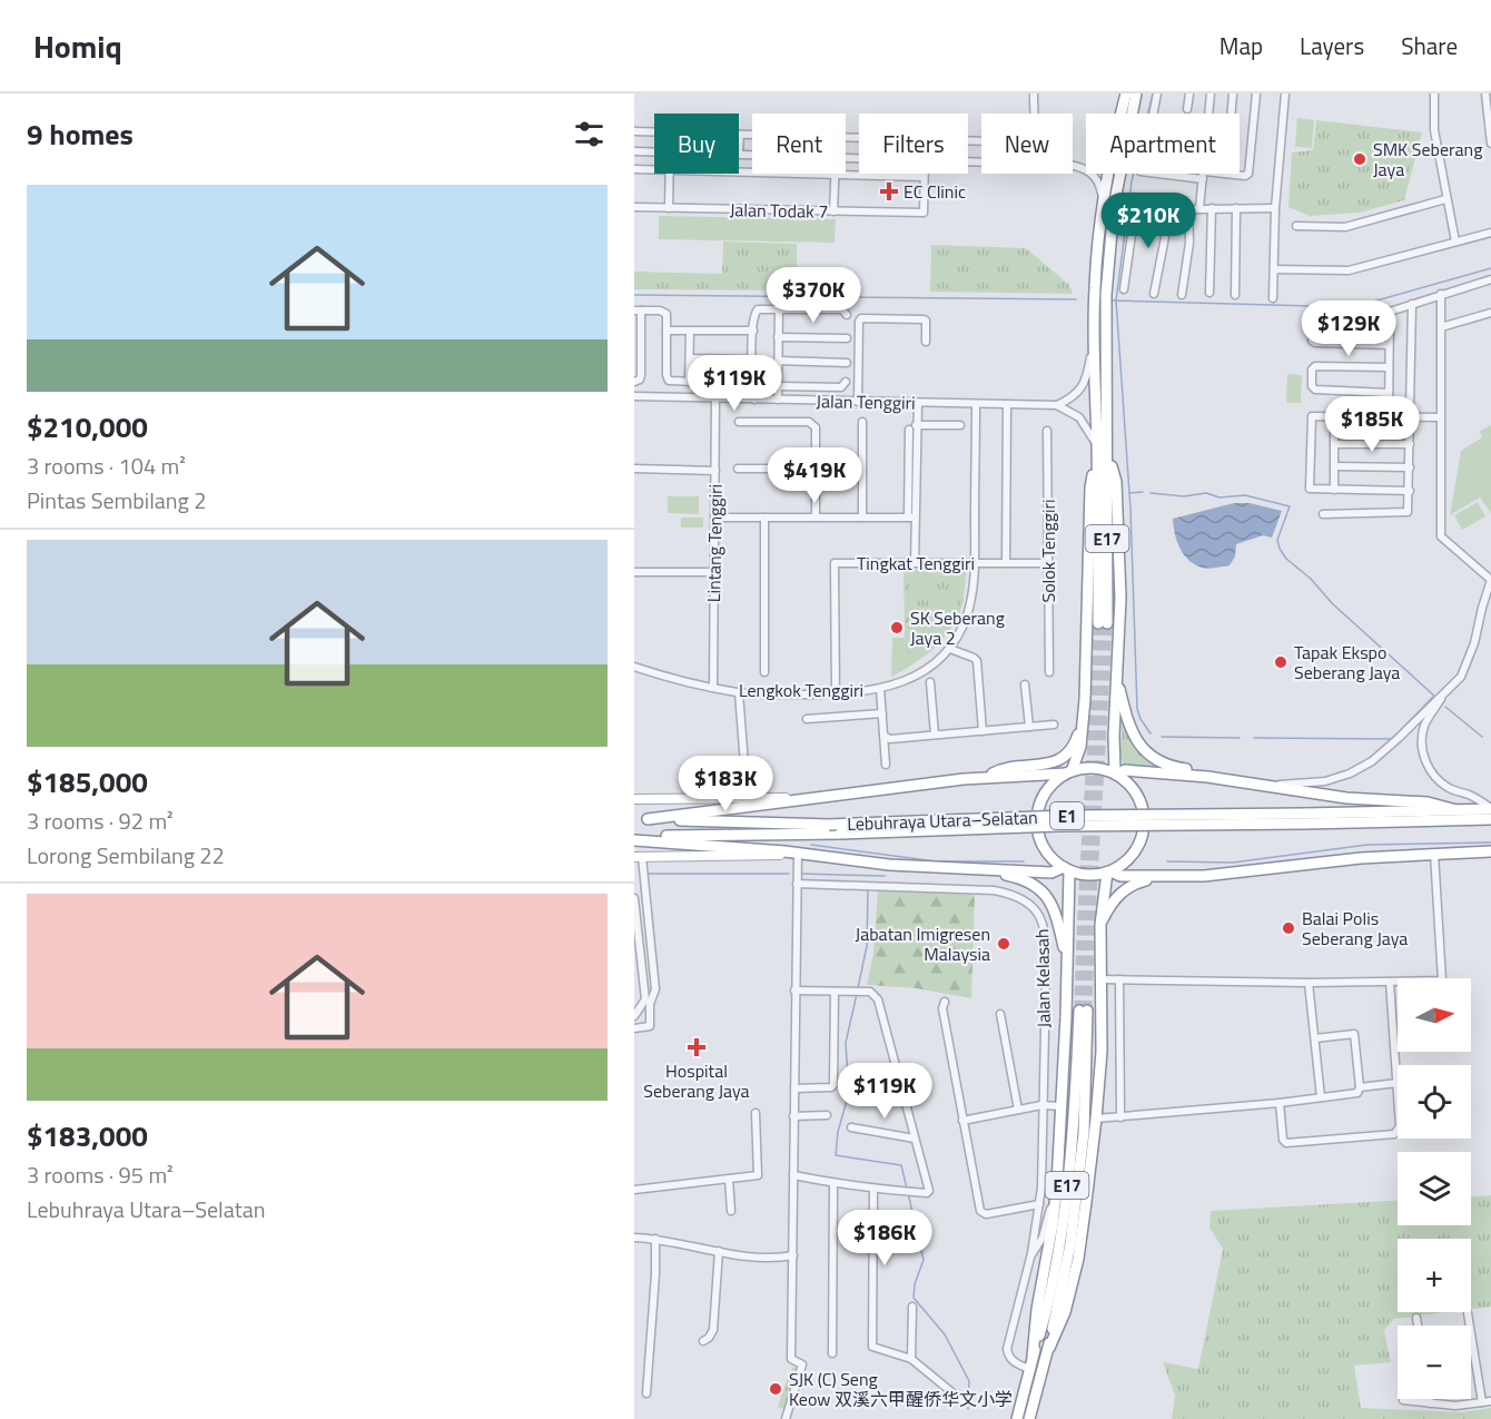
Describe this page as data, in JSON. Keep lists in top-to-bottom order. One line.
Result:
{"streets":{"highway":["E17","E1","Lebuhraya Utara–Selatan"],"street":["Jalan Todak 7","Jalan Tenggiri","Lintang Tenggiri","Solok Tenggiri","Tingkat Tenggiri","Lengkok Tenggiri","Jalan Kelasah"]},"crossings":[["Jalan Tenggiri","Lintang Tenggiri"],["Jalan Tenggiri","Lengkok Tenggiri"],["Lintang Tenggiri","Lengkok Tenggiri"],["Solok Tenggiri","Tingkat Tenggiri"],["Tingkat Tenggiri","Lengkok Tenggiri"]],"places":{"other":["SMK Seberang Jaya","SK Seberang Jaya 2","Tapak Ekspo Seberang Jaya","Balai Polis Seberang Jaya","Jabatan Imigresen Malaysia","SJK (C) Seng Keow 双溪六甲醒侨华文小学"],"health":["EC Clinic","Hospital Seberang Jaya"]},"north":"right","page":{"header":"Homiq","nav":["Map","Layers","Share"],"heading":"9 homes","chip":["Buy","Rent","Filters","New","Apartment"],"list":[{"name":"$210,000","note":"3 rooms · 104 m² · Pintas Sembilang 2"},{"name":"$185,000","note":"3 rooms · 92 m² · Lorong Sembilang 22"},{"name":"$183,000","note":"3 rooms · 95 m² · Lebuhraya Utara–Selatan"}],"price":["$210K","$370K","$129K","$119K","$185K","$419K","$183K","$119K","$186K"],"map_buttons":["+","−"]}}
